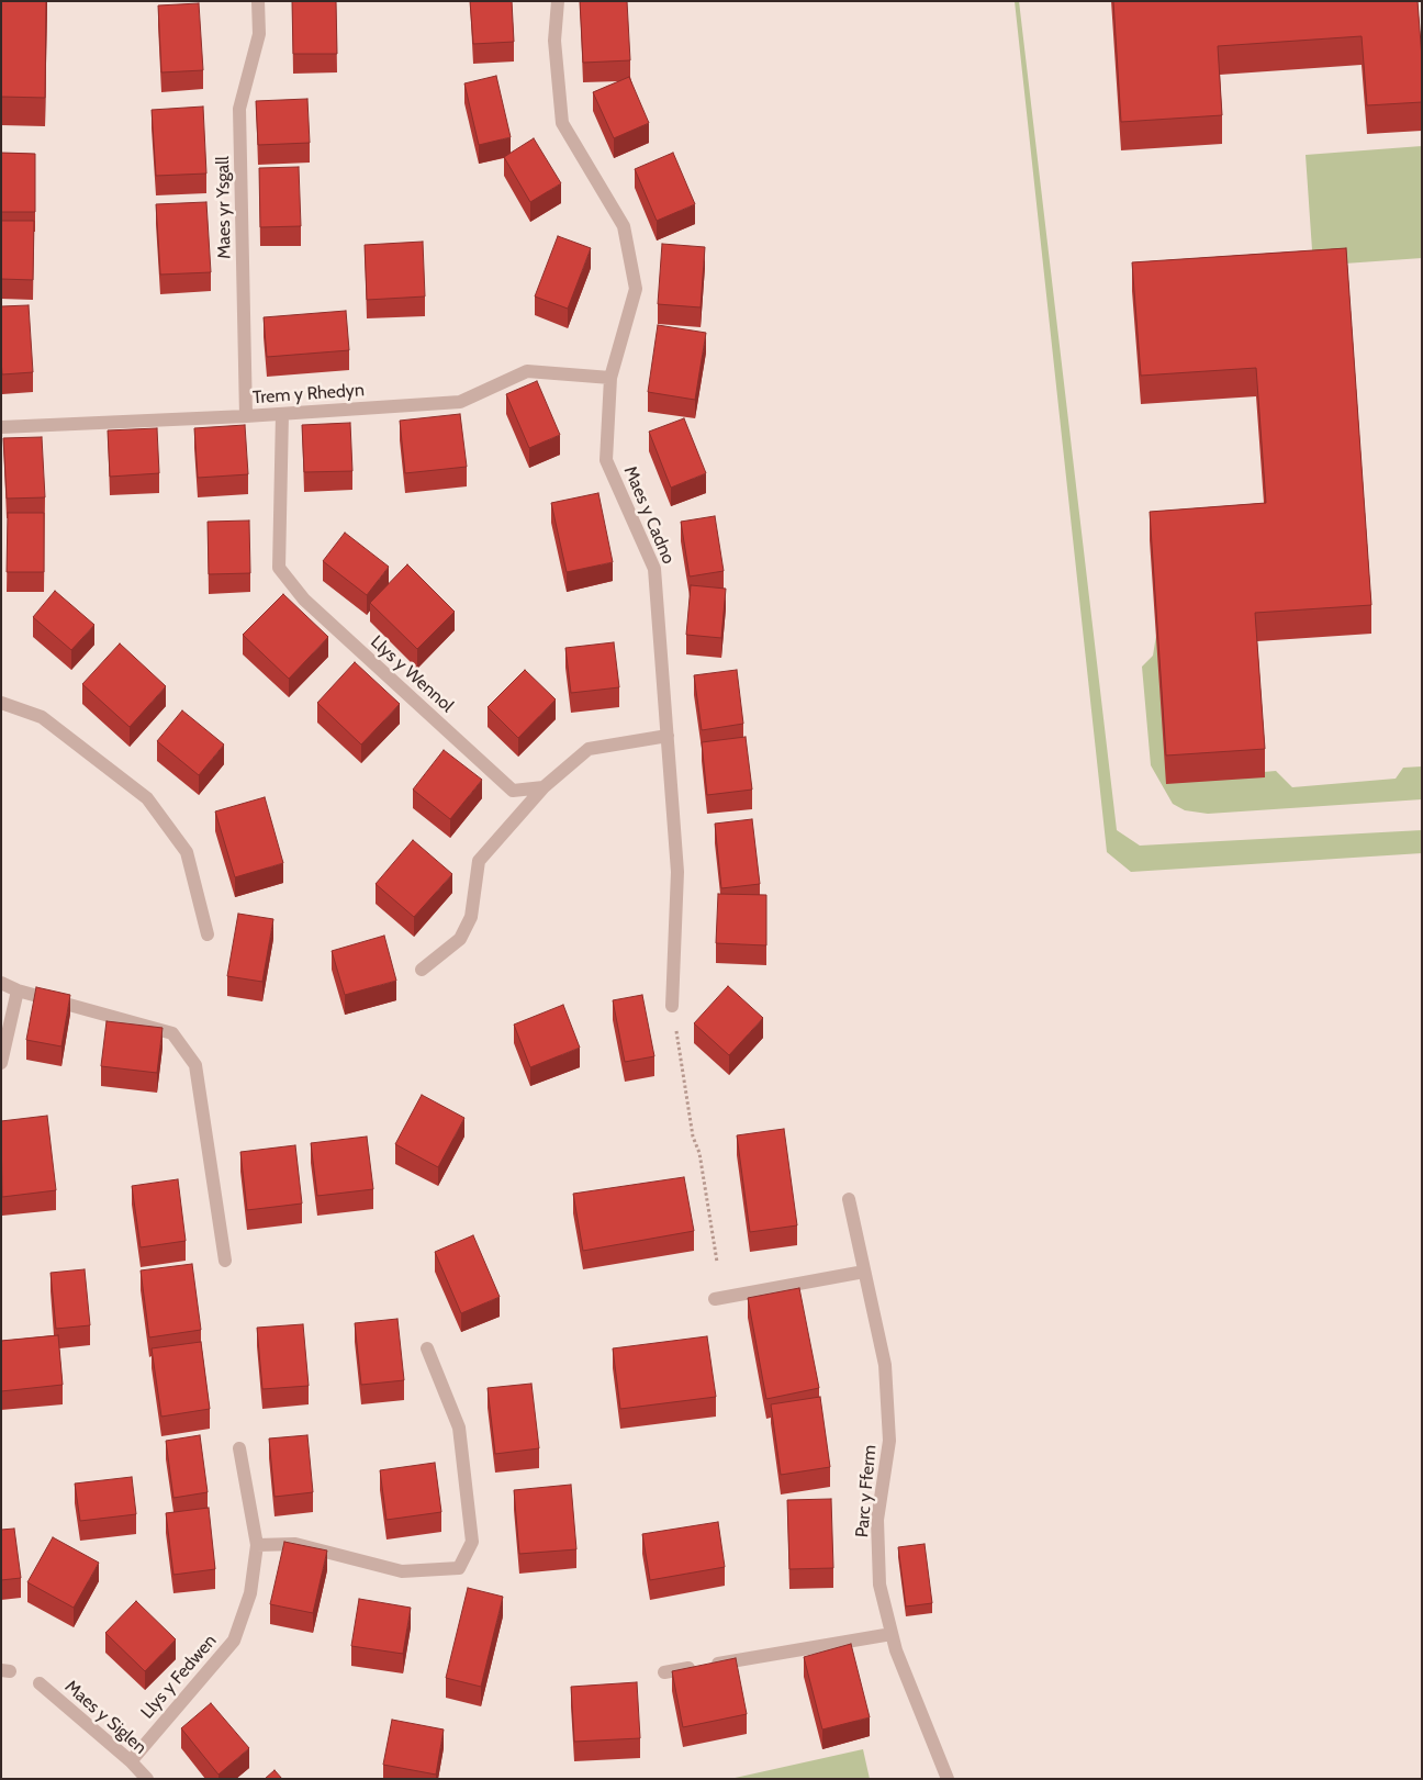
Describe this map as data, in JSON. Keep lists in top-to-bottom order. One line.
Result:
{"streets":{"street":["Maes yr Ysgall","Trem y Rhedyn","Maes y Cadno","Llys y Wennol","Parc y Fferm","Llys y Fedwen","Maes y Siglen"]},"crossings":[["Maes yr Ysgall","Trem y Rhedyn"],["Trem y Rhedyn","Maes y Cadno"],["Trem y Rhedyn","Llys y Wennol"],["Llys y Fedwen","Maes y Siglen"]]}
